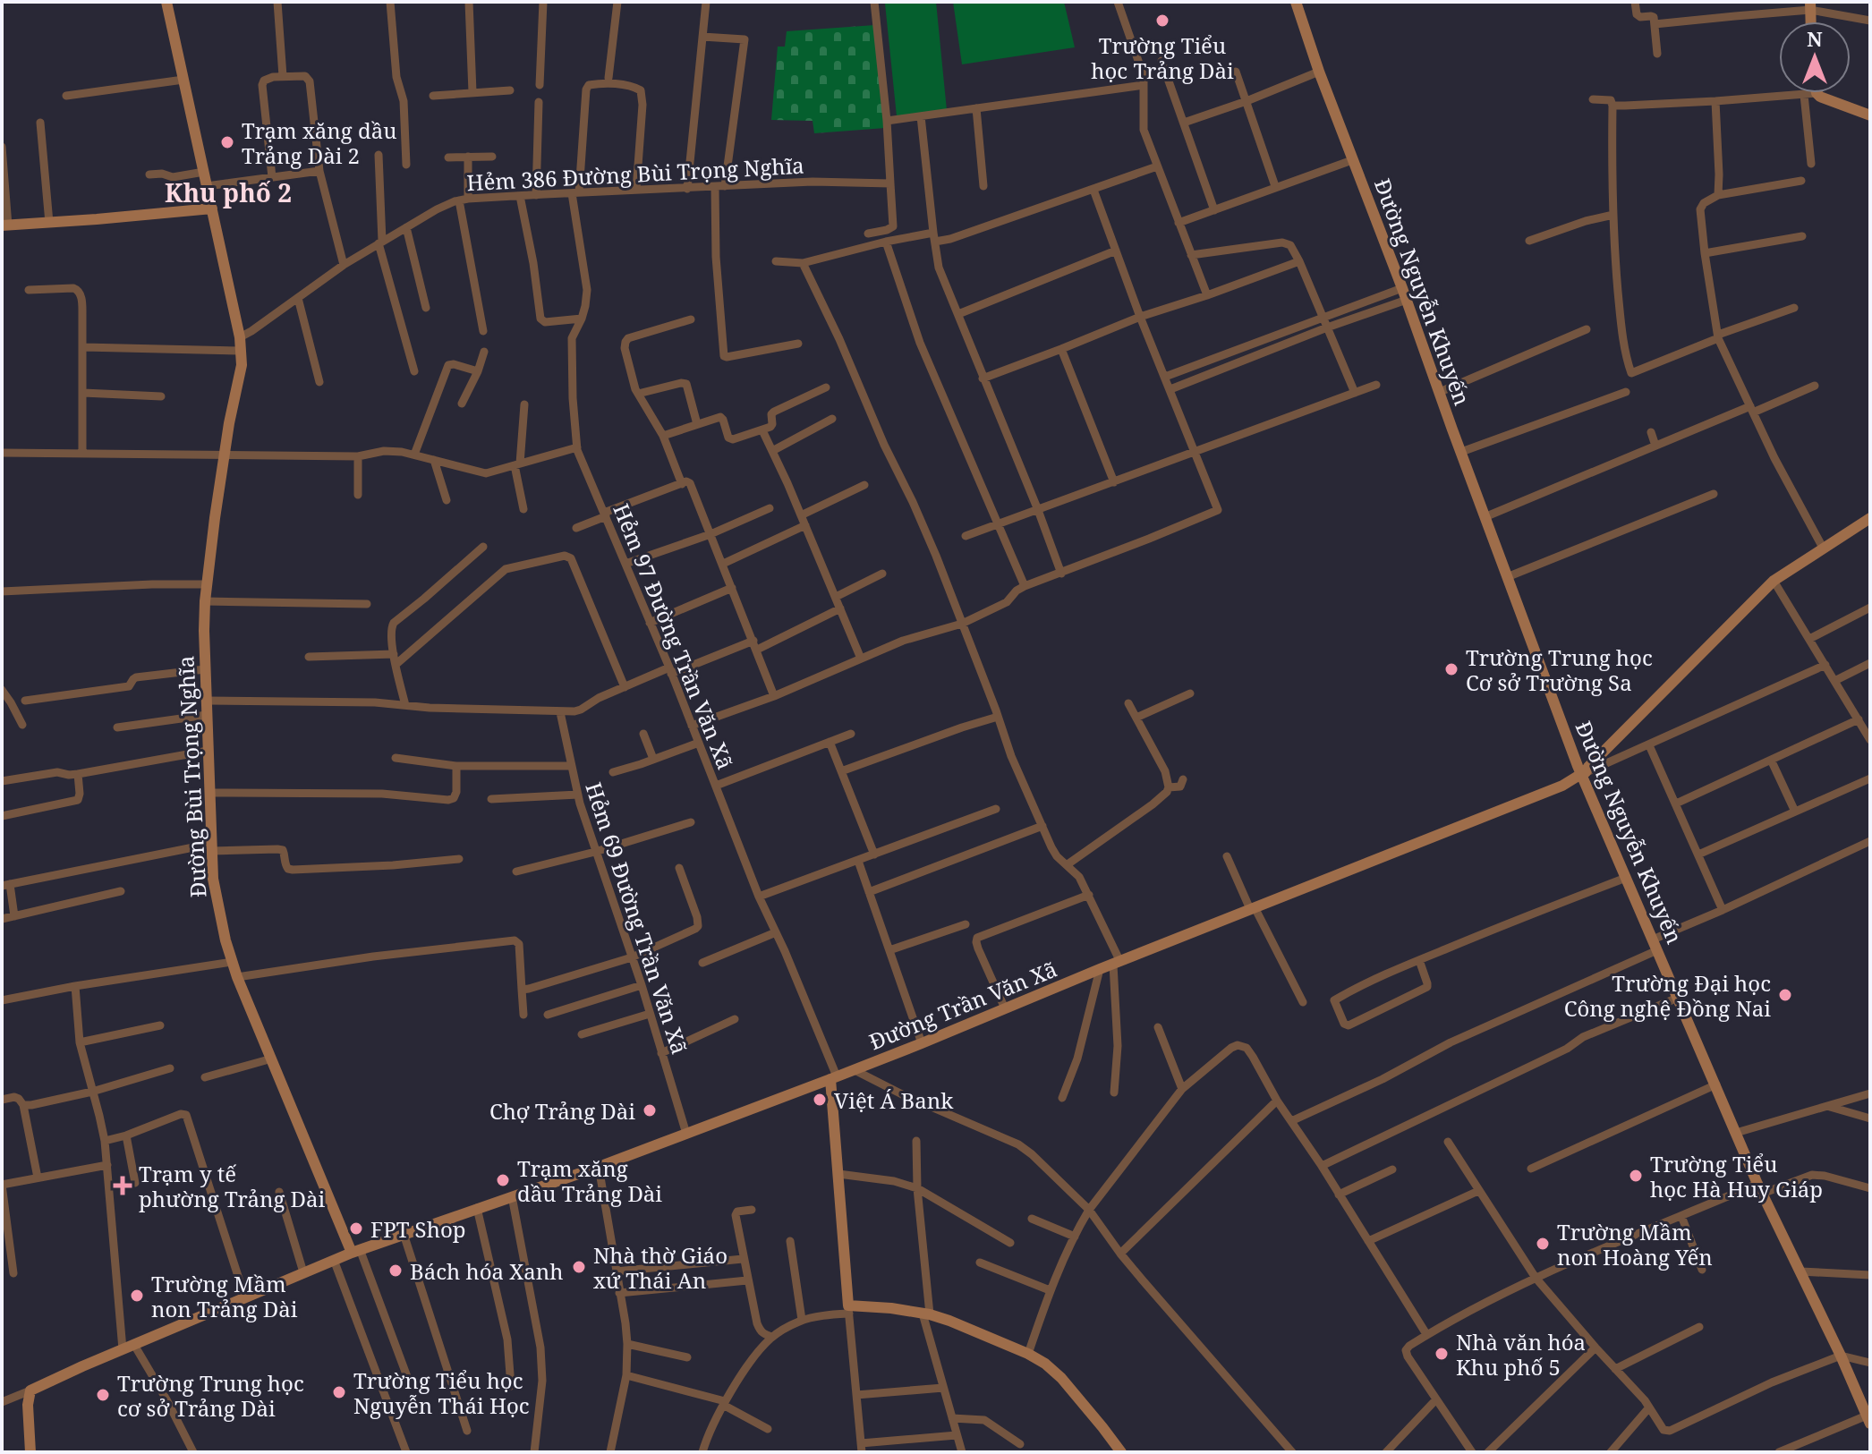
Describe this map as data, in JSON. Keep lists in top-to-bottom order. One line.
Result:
{"streets":{"street":["Hẻm 386 Đường Bùi Trọng Nghĩa","Đường Nguyễn Khuyến","Hẻm 97 Đường Trần Văn Xã","Đường Bùi Trọng Nghĩa","Hẻm 69 Đường Trần Văn Xã","Đường Trần Văn Xã"]},"crossings":[["Hẻm 386 Đường Bùi Trọng Nghĩa","Hẻm 97 Đường Trần Văn Xã"],["Hẻm 386 Đường Bùi Trọng Nghĩa","Đường Bùi Trọng Nghĩa"],["Đường Nguyễn Khuyến","Đường Trần Văn Xã"],["Hẻm 97 Đường Trần Văn Xã","Đường Trần Văn Xã"],["Đường Bùi Trọng Nghĩa","Đường Trần Văn Xã"],["Hẻm 69 Đường Trần Văn Xã","Đường Trần Văn Xã"]],"districts":["Khu phố 2"],"places":{"other":["Trường Tiểu học Trảng Dài","Trạm xăng dầu Trảng Dài 2","Trường Trung học Cơ sở Trường Sa","Trường Đại học Công nghệ Đồng Nai","Việt Á Bank","Chợ Trảng Dài","Trường Tiểu học Hà Huy Giáp","Trạm xăng dầu Trảng Dài","FPT Shop","Trường Mầm non Hoàng Yến","Nhà thờ Giáo xứ Thái An","Bách hóa Xanh","Trường Mầm non Trảng Dài","Nhà văn hóa Khu phố 5","Trường Tiểu học Nguyễn Thái Học","Trường Trung học cơ sở Trảng Dài"],"health":["Trạm y tế phường Trảng Dài"]},"north":"top"}
